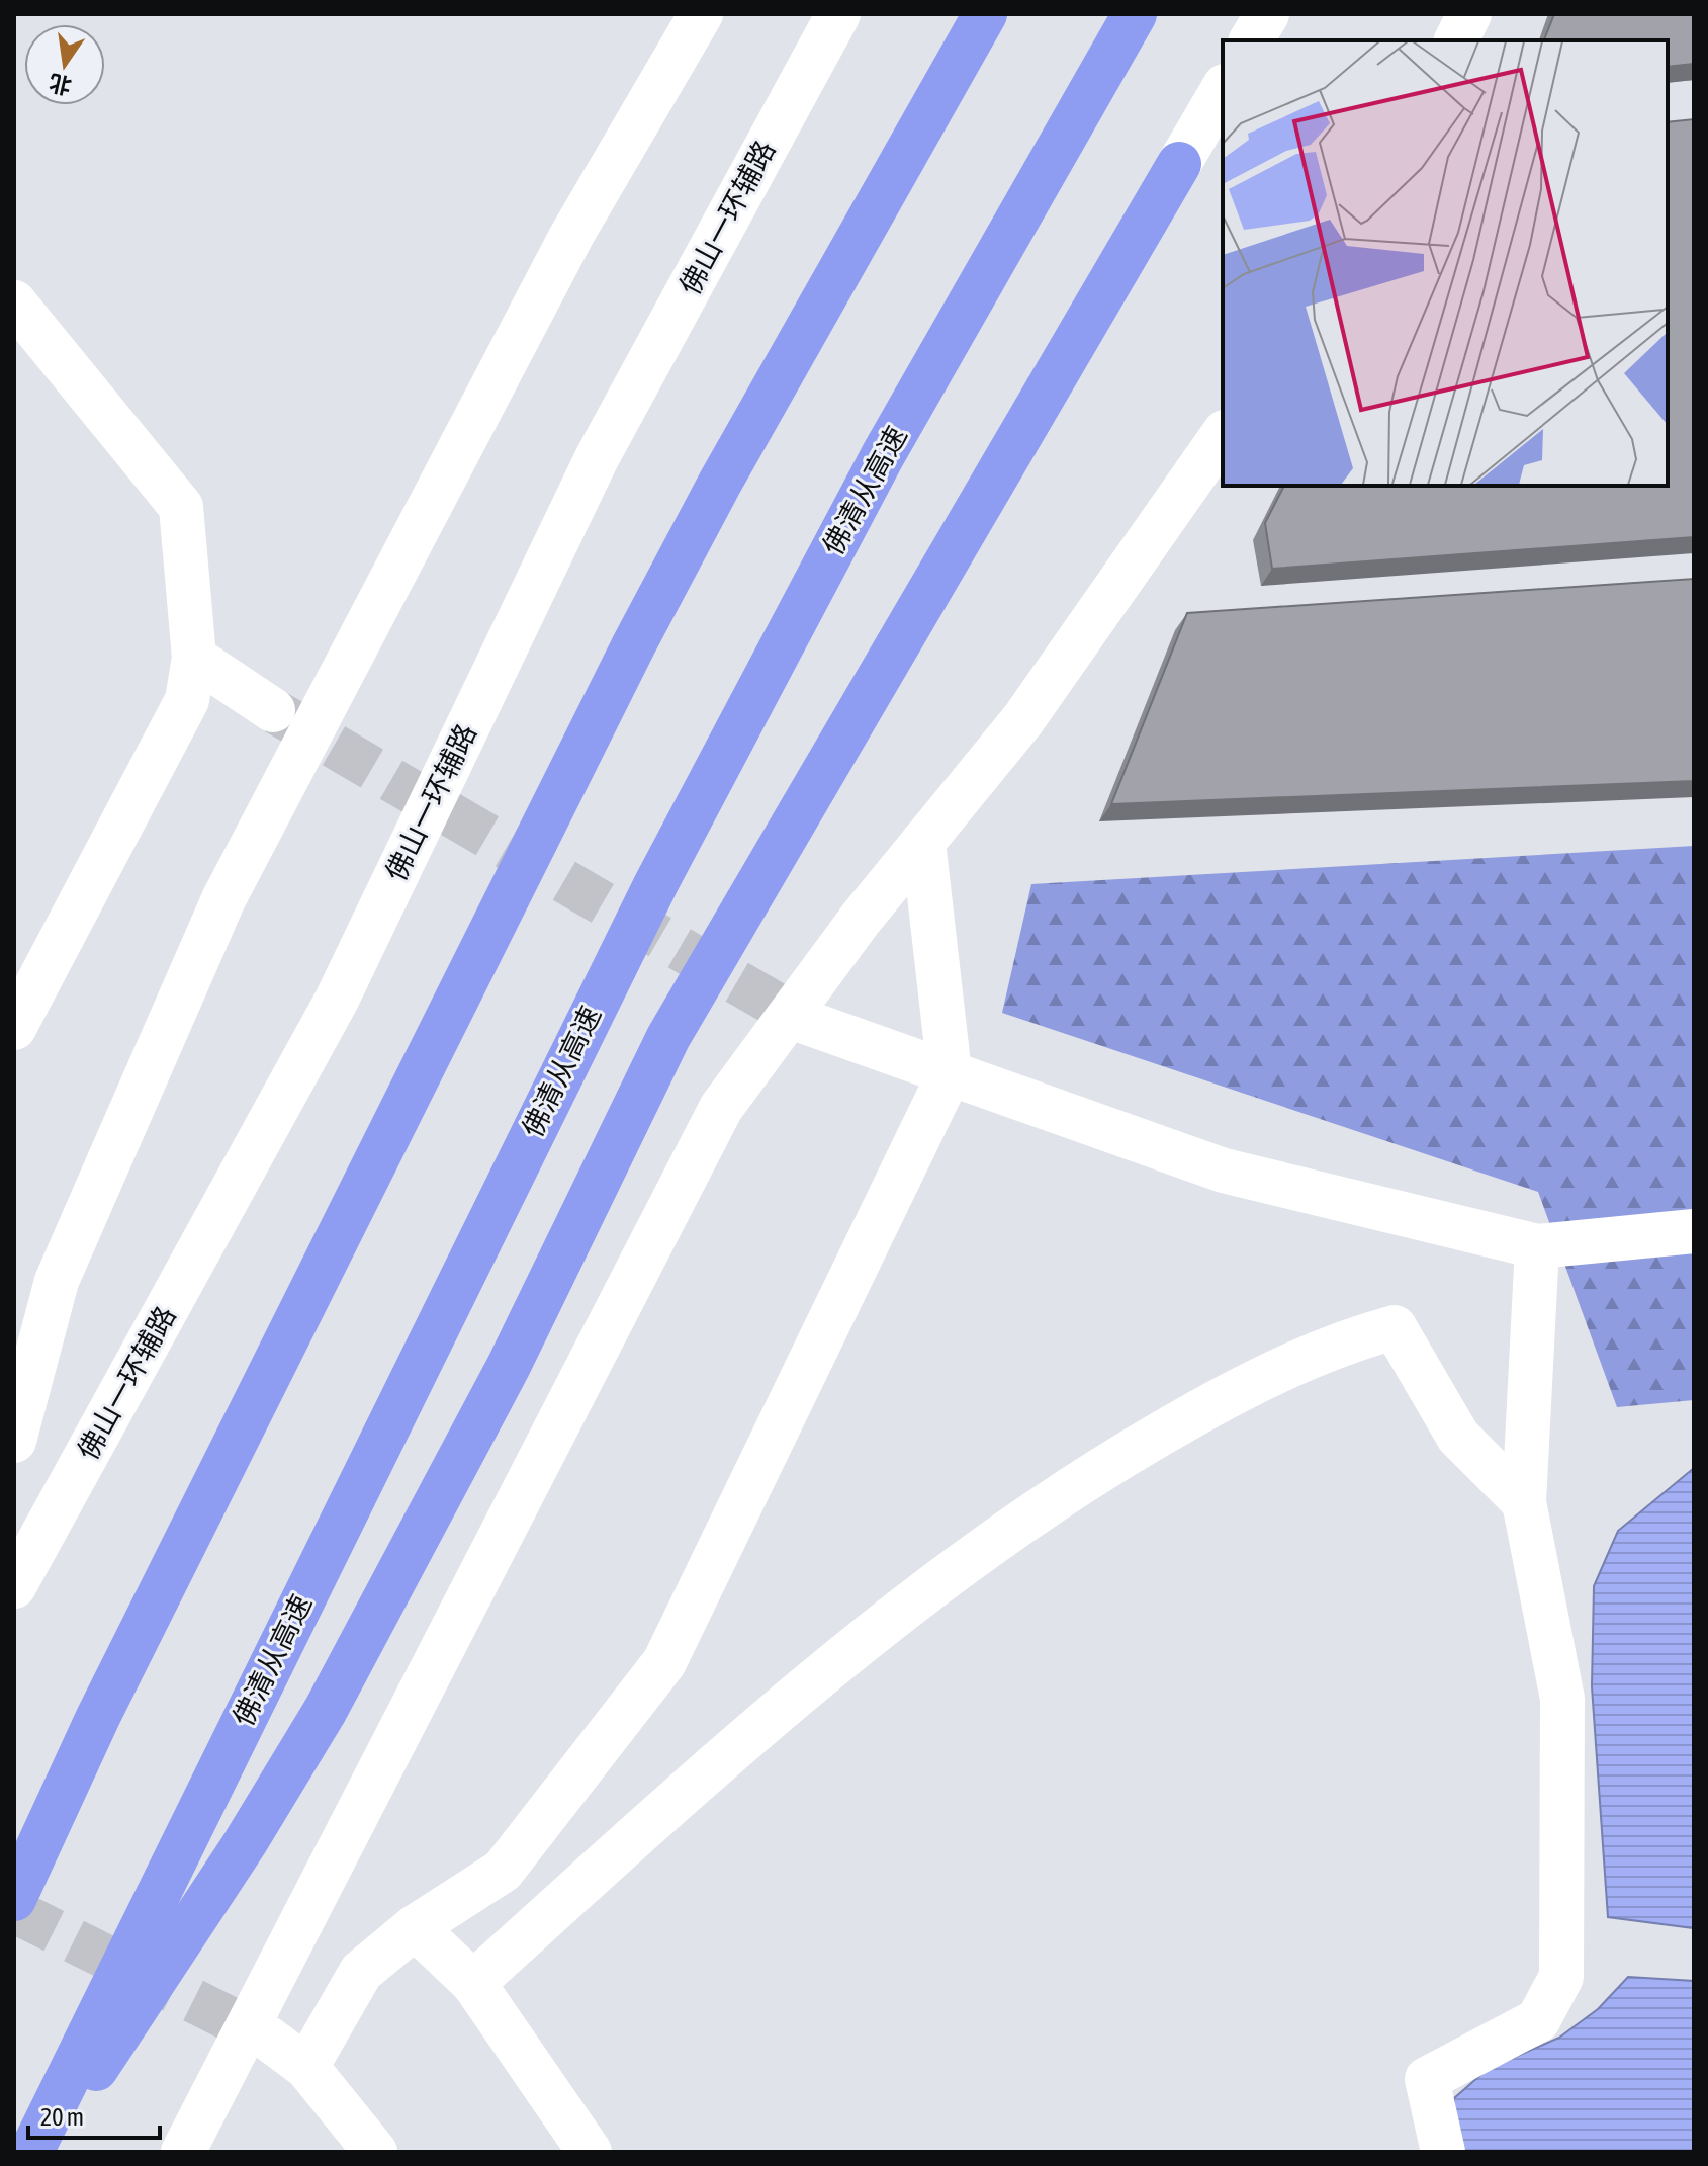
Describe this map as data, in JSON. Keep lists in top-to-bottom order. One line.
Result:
{"streets":{"highway":["佛清从高速"],"street":["佛山一环辅路"]},"scale_bar":"20 m","north":"bottom"}
